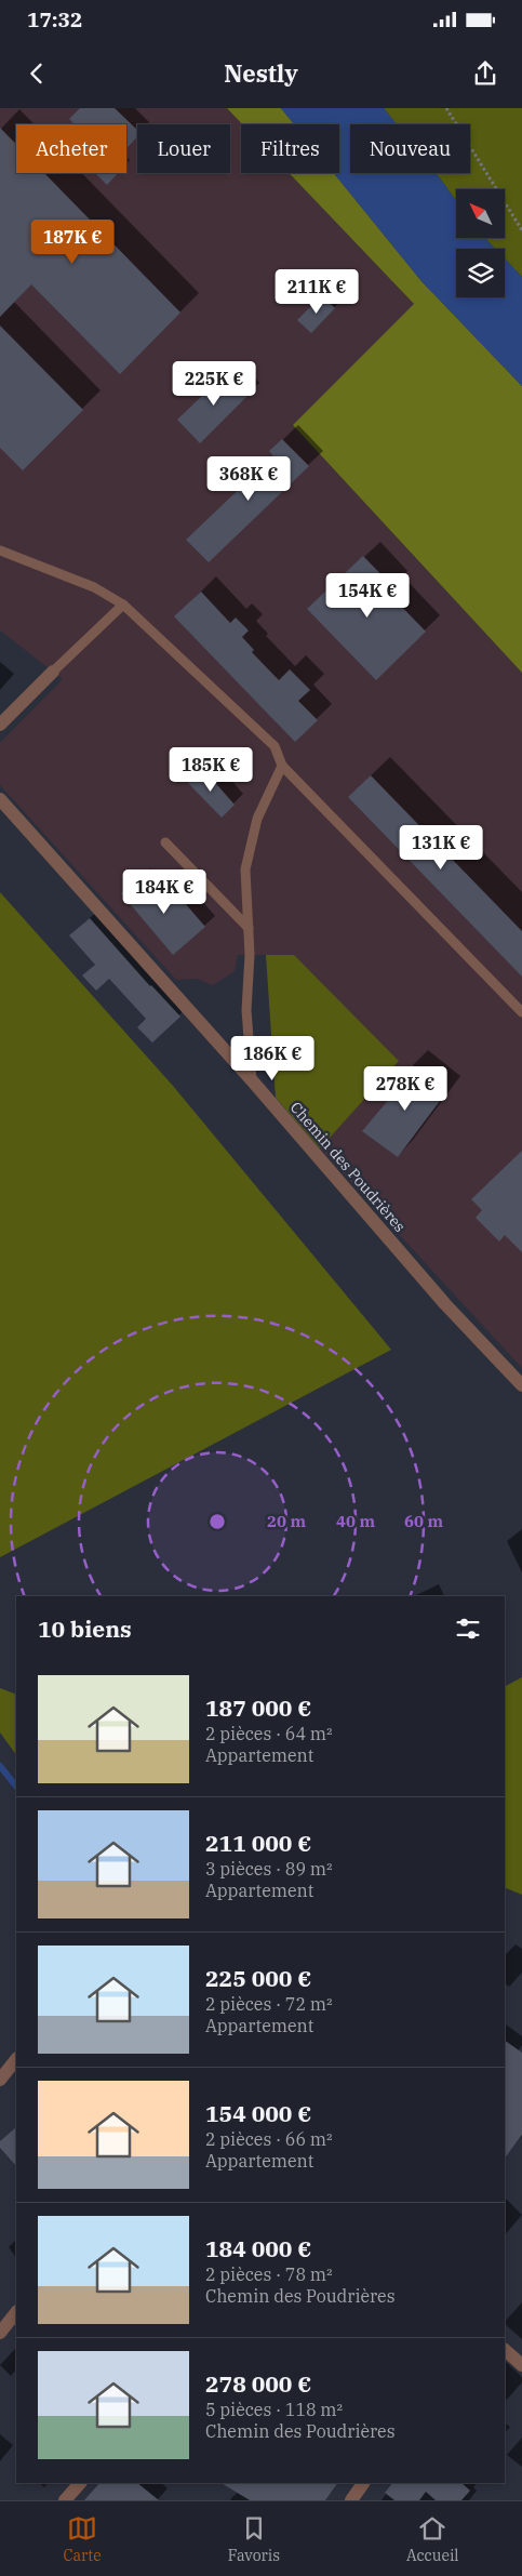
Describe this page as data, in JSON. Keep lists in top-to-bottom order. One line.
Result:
{"streets":{"street":["Chemin des Poudrières"]},"north":"top left","page":{"status":"17:32","header":"Nestly","chip":["Acheter","Louer","Filtres","Nouveau"],"price":["187K €","211K €","225K €","368K €","154K €","185K €","131K €","184K €","186K €","278K €"],"heading":"10 biens","list":[{"name":"187 000 €","note":"2 pièces · 64 m² · Appartement"},{"name":"211 000 €","note":"3 pièces · 89 m² · Appartement"},{"name":"225 000 €","note":"2 pièces · 72 m² · Appartement"},{"name":"154 000 €","note":"2 pièces · 66 m² · Appartement"},{"name":"184 000 €","note":"2 pièces · 78 m² · Chemin des Poudrières"},{"name":"278 000 €","note":"5 pièces · 118 m² · Chemin des Poudrières"}],"tabs":["Carte","Favoris","Accueil"]},"rings":["20 m","40 m","60 m"]}
